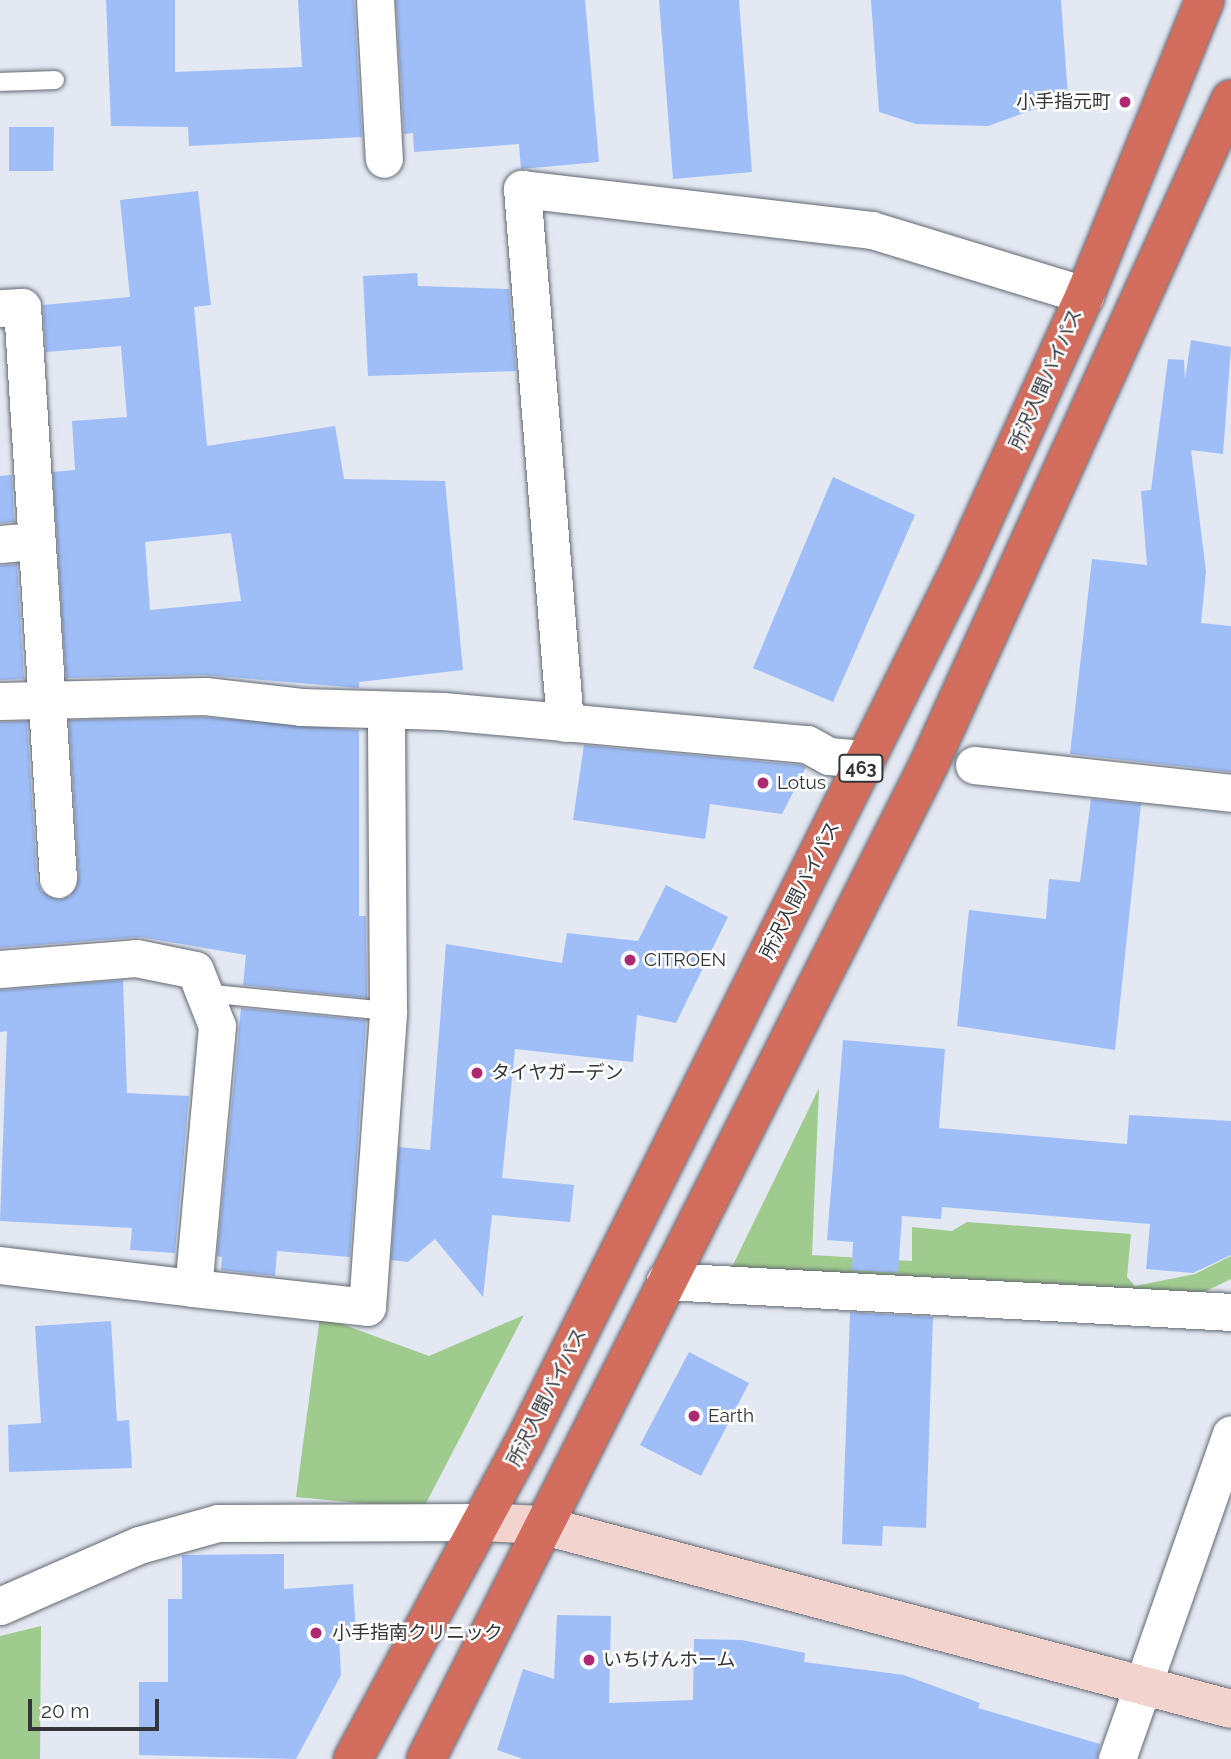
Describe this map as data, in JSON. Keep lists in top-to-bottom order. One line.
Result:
{"streets":{"highway":["所沢入間バイパス","463"]},"places":["小手指元町","Lotus","CITROEN","タイヤガーデン","Earth","小手指南クリニック","いちけんホーム"],"scale_bar":"20 m"}
